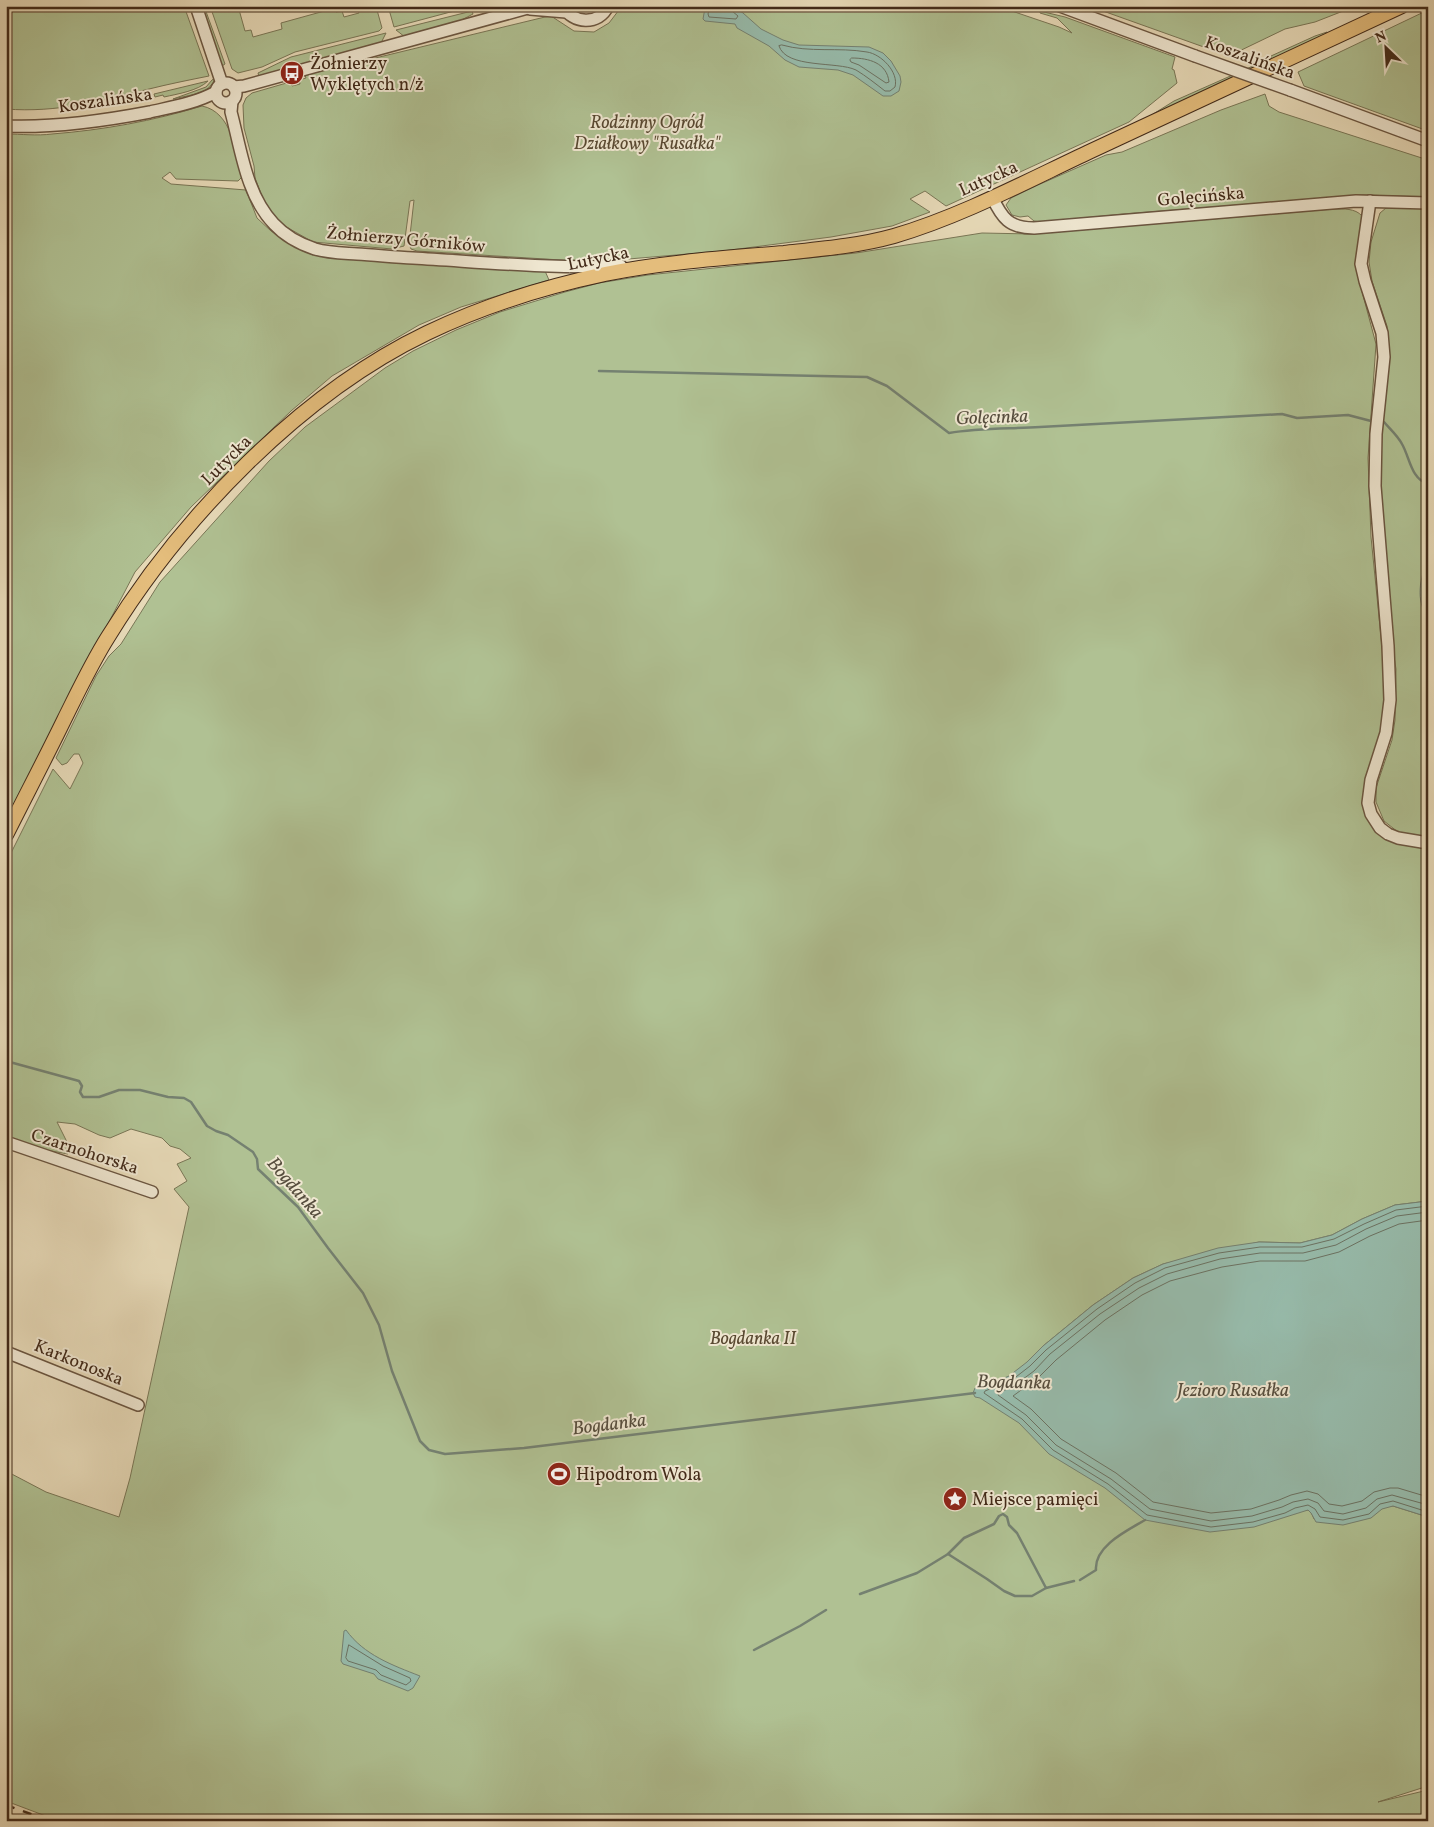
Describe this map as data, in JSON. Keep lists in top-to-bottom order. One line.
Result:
{"streets":{"main road":["Lutycka"],"street":["Koszalińska","Golęcińska","Żołnierzy Górników","Czarnohorska","Karkonoska"]},"crossings":[["Koszalińska","Żołnierzy Górników"],["Lutycka","Golęcińska"],["Lutycka","Żołnierzy Górników"]],"water":["Golęcinka","Bogdanka","Jezioro Rusałka"],"parks":["Rodzinny Ogród Działkowy \"Rusałka\"","Bogdanka II"],"places":{"bus stop":["Żołnierzy Wyklętych n/ż"],"sports":["Hipodrom Wola"],"place":["Miejsce pamięci"]},"north":"top left"}
